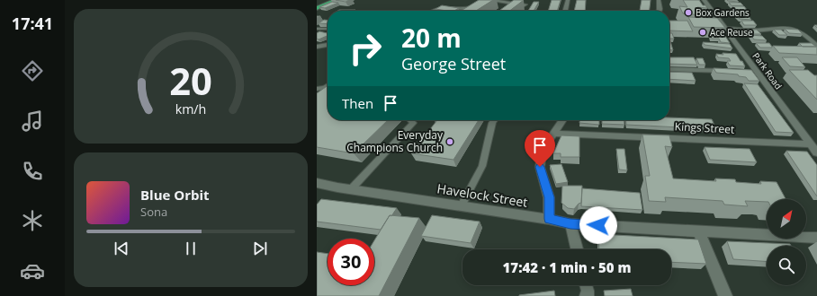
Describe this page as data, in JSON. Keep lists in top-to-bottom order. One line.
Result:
{"streets":{"street":["Park Road","Kings Street","Havelock Street"]},"crossings":[["Park Road","Kings Street"]],"places":["Box Gardens","Ace Reuse","Everyday Champions Church"],"north":"top right","page":{"tabs":"17:41","turn":["20 m","George Street"],"then":"Then","song":["Blue Orbit","Sona"],"limit":"30","trip":"17:42 · 1 min · 50 m","gauge":["20","km/h"]}}
